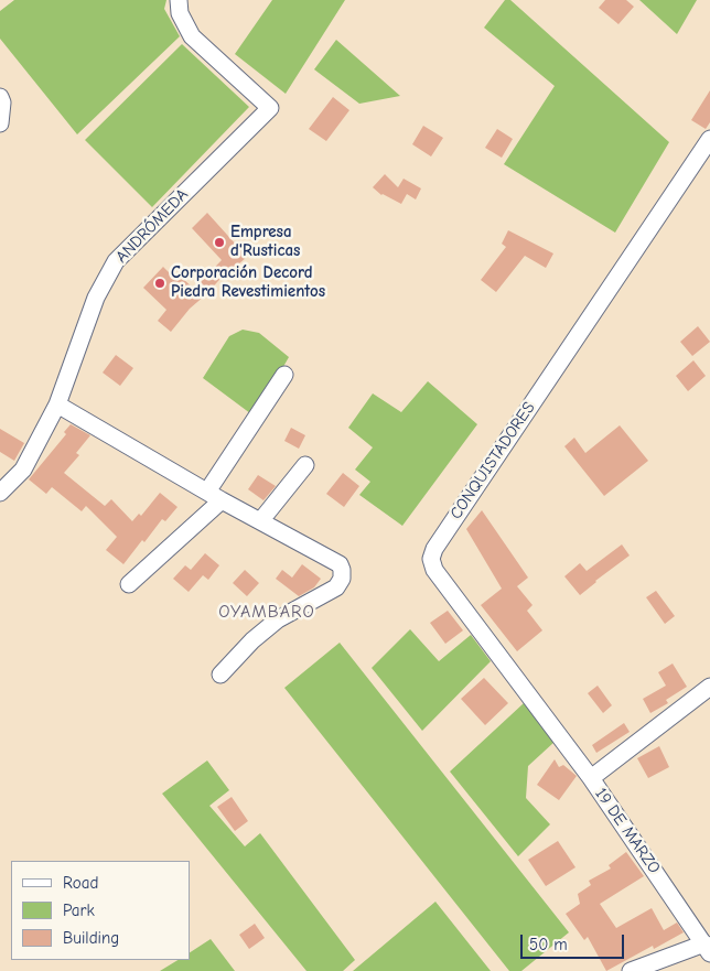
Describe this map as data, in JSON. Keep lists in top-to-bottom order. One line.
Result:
{"streets":{"street":["ANDRÓMEDA","CONQUISTADORES","19 DE MARZO"]},"crossings":[["CONQUISTADORES","19 DE MARZO"]],"districts":["OYAMBARO"],"places":["Empresa d'Rusticas","Corporación Decord Piedra Revestimientos"],"legend":["Road","Park","Building"],"scale_bar":"50 m"}
